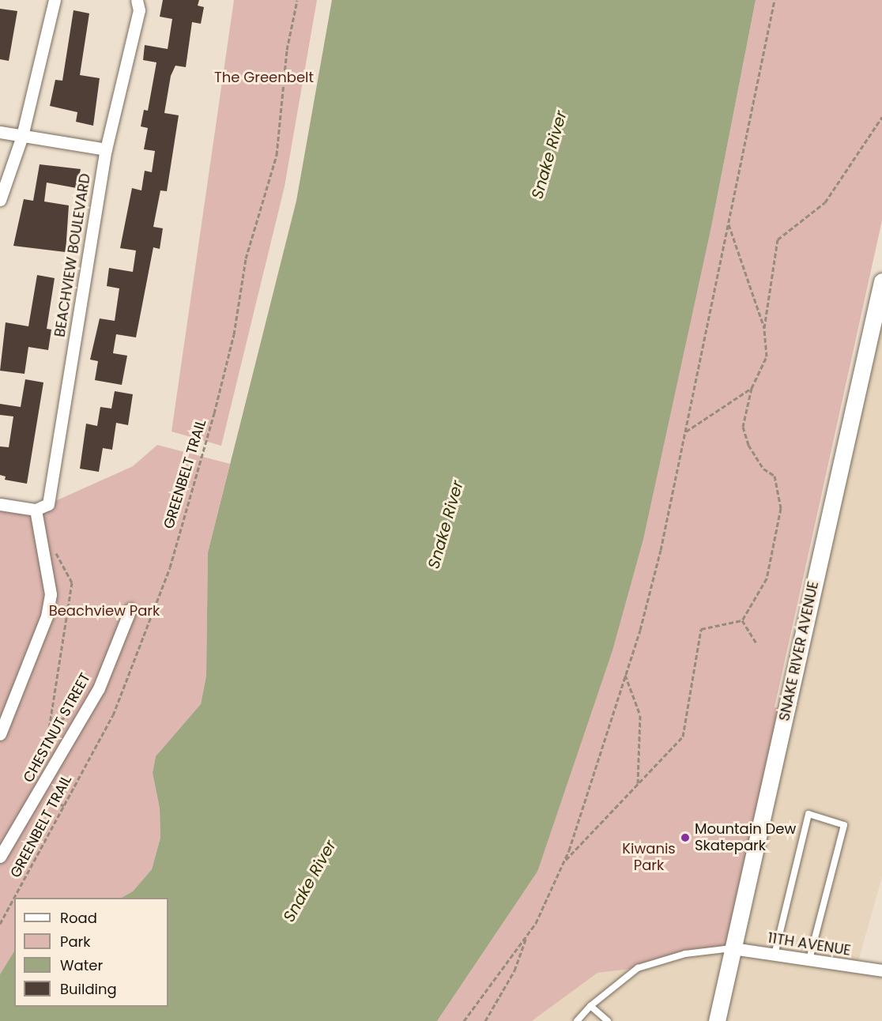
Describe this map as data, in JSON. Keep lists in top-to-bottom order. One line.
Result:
{"streets":{"main road":["SNAKE RIVER AVENUE"],"street":["BEACHVIEW BOULEVARD","CHESTNUT STREET","11TH AVENUE"],"path":["GREENBELT TRAIL"]},"crossings":[["SNAKE RIVER AVENUE","11TH AVENUE"]],"water":["Snake River"],"parks":["The Greenbelt","Beachview Park","Kiwanis Park"],"places":["Mountain Dew Skatepark"],"legend":["Road","Park","Water","Building"]}
